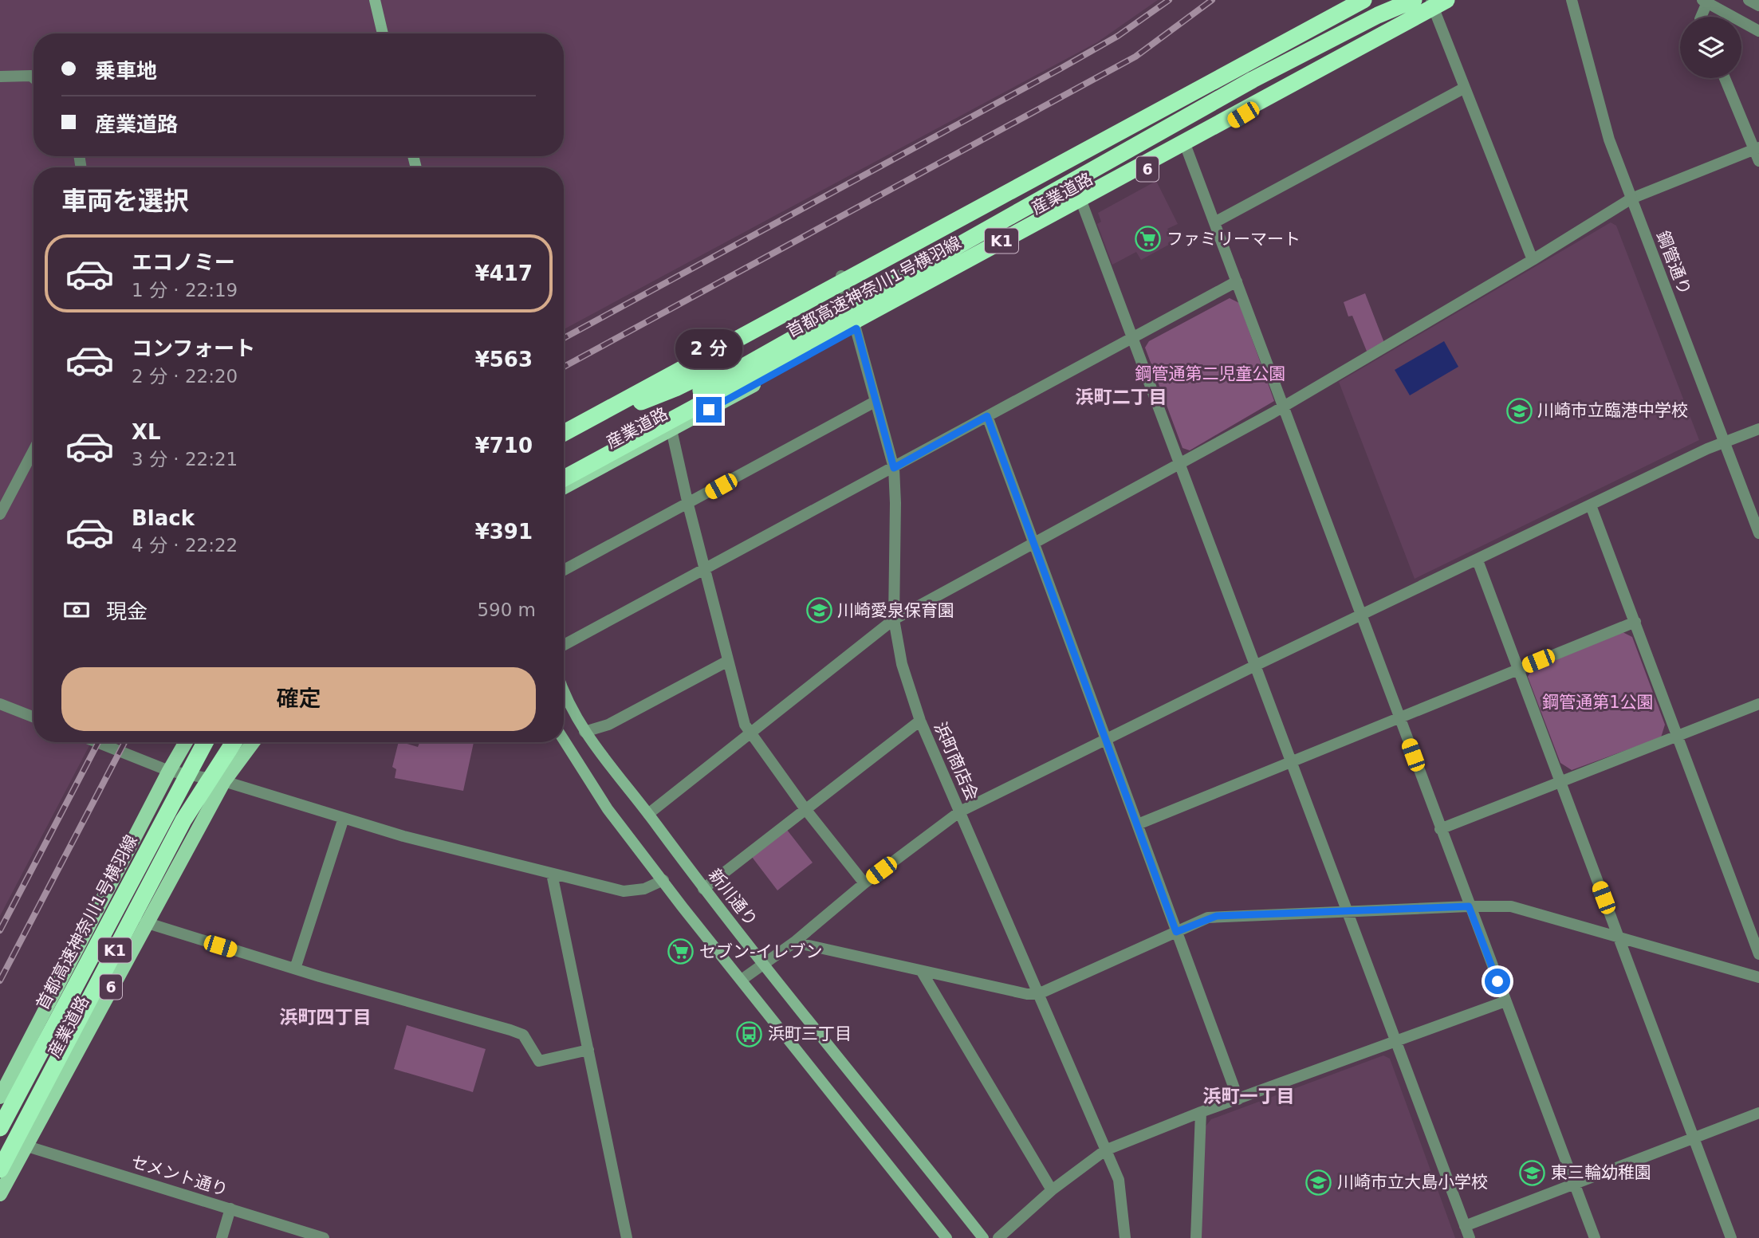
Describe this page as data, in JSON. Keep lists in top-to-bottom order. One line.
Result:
{"streets":{"highway":["K1","首都高速神奈川1号横羽線"],"main road":["6","産業道路","新川通り"],"street":["鋼管通り","浜町商店会","セメント通り"]},"crossings":[["産業道路","首都高速神奈川1号横羽線"],["産業道路","浜町商店会"],["産業道路","セメント通り"]],"districts":["浜町二丁目","浜町四丁目","浜町一丁目"],"parks":["鋼管通第二児童公園","鋼管通第1公園"],"places":{"supermarket":["ファミリーマート","セブン-イレブン"],"school or university":["川崎市立臨港中学校","川崎愛泉保育園","東三輪幼稚園","川崎市立大島小学校"],"bus stop":["浜町三丁目"]},"page":{"banner":["乗車地","産業道路"],"heading":"車両を選択","list":[{"name":"エコノミー","note":"1 分 · 22:19","value":"¥417"},{"name":"コンフォート","note":"2 分 · 22:20","value":"¥563"},{"name":"XL","note":"3 分 · 22:21","value":"¥710"},{"name":"Black","note":"4 分 · 22:22","value":"¥391"}],"bubble":"2 分","pay":["現金","590 m"],"buttons":"確定"}}
